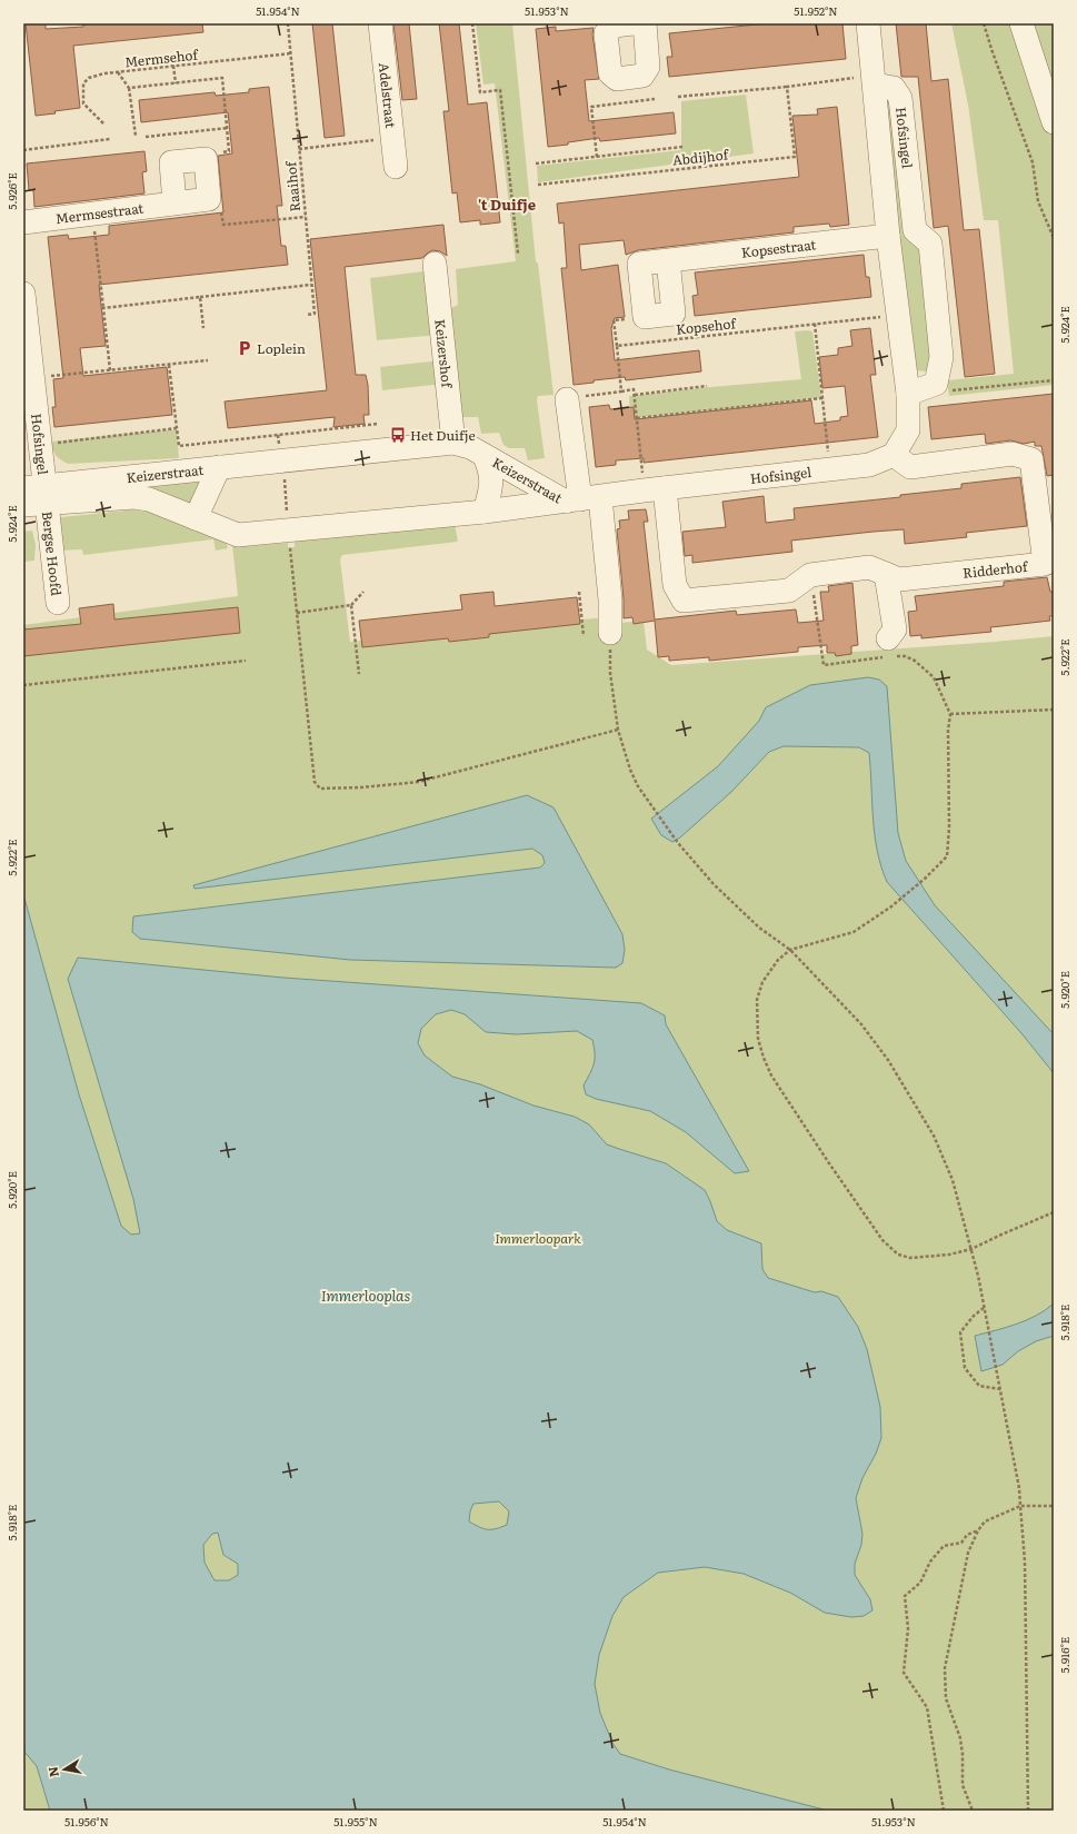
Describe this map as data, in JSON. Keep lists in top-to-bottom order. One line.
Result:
{"streets":{"street":["Adelstraat","Hofsingel","Mermsestraat","Kopsestraat","Keizershof","Keizerstraat","Bergse Hoofd","Ridderhof"],"path":["Mermsehof","Abdijhof","Raaihof","Kopsehof"]},"crossings":[["Mermsehof","Raaihof"],["Hofsingel","Kopsestraat"],["Hofsingel","Kopsehof"],["Hofsingel","Keizerstraat"],["Hofsingel","Bergse Hoofd"],["Hofsingel","Ridderhof"],["Keizershof","Keizerstraat"],["Keizerstraat","Bergse Hoofd"]],"districts":["'t Duifje"],"water":["Immerlooplas"],"parks":["Immerloopark"],"places":{"parking":["Loplein"],"bus stop":["Het Duifje"]},"north":"left","coordinates":["51.954°N","51.953°N","51.952°N","5.926°E","5.924°E","5.922°E","5.920°E","5.918°E","5.916°E","51.956°N","51.955°N"]}
